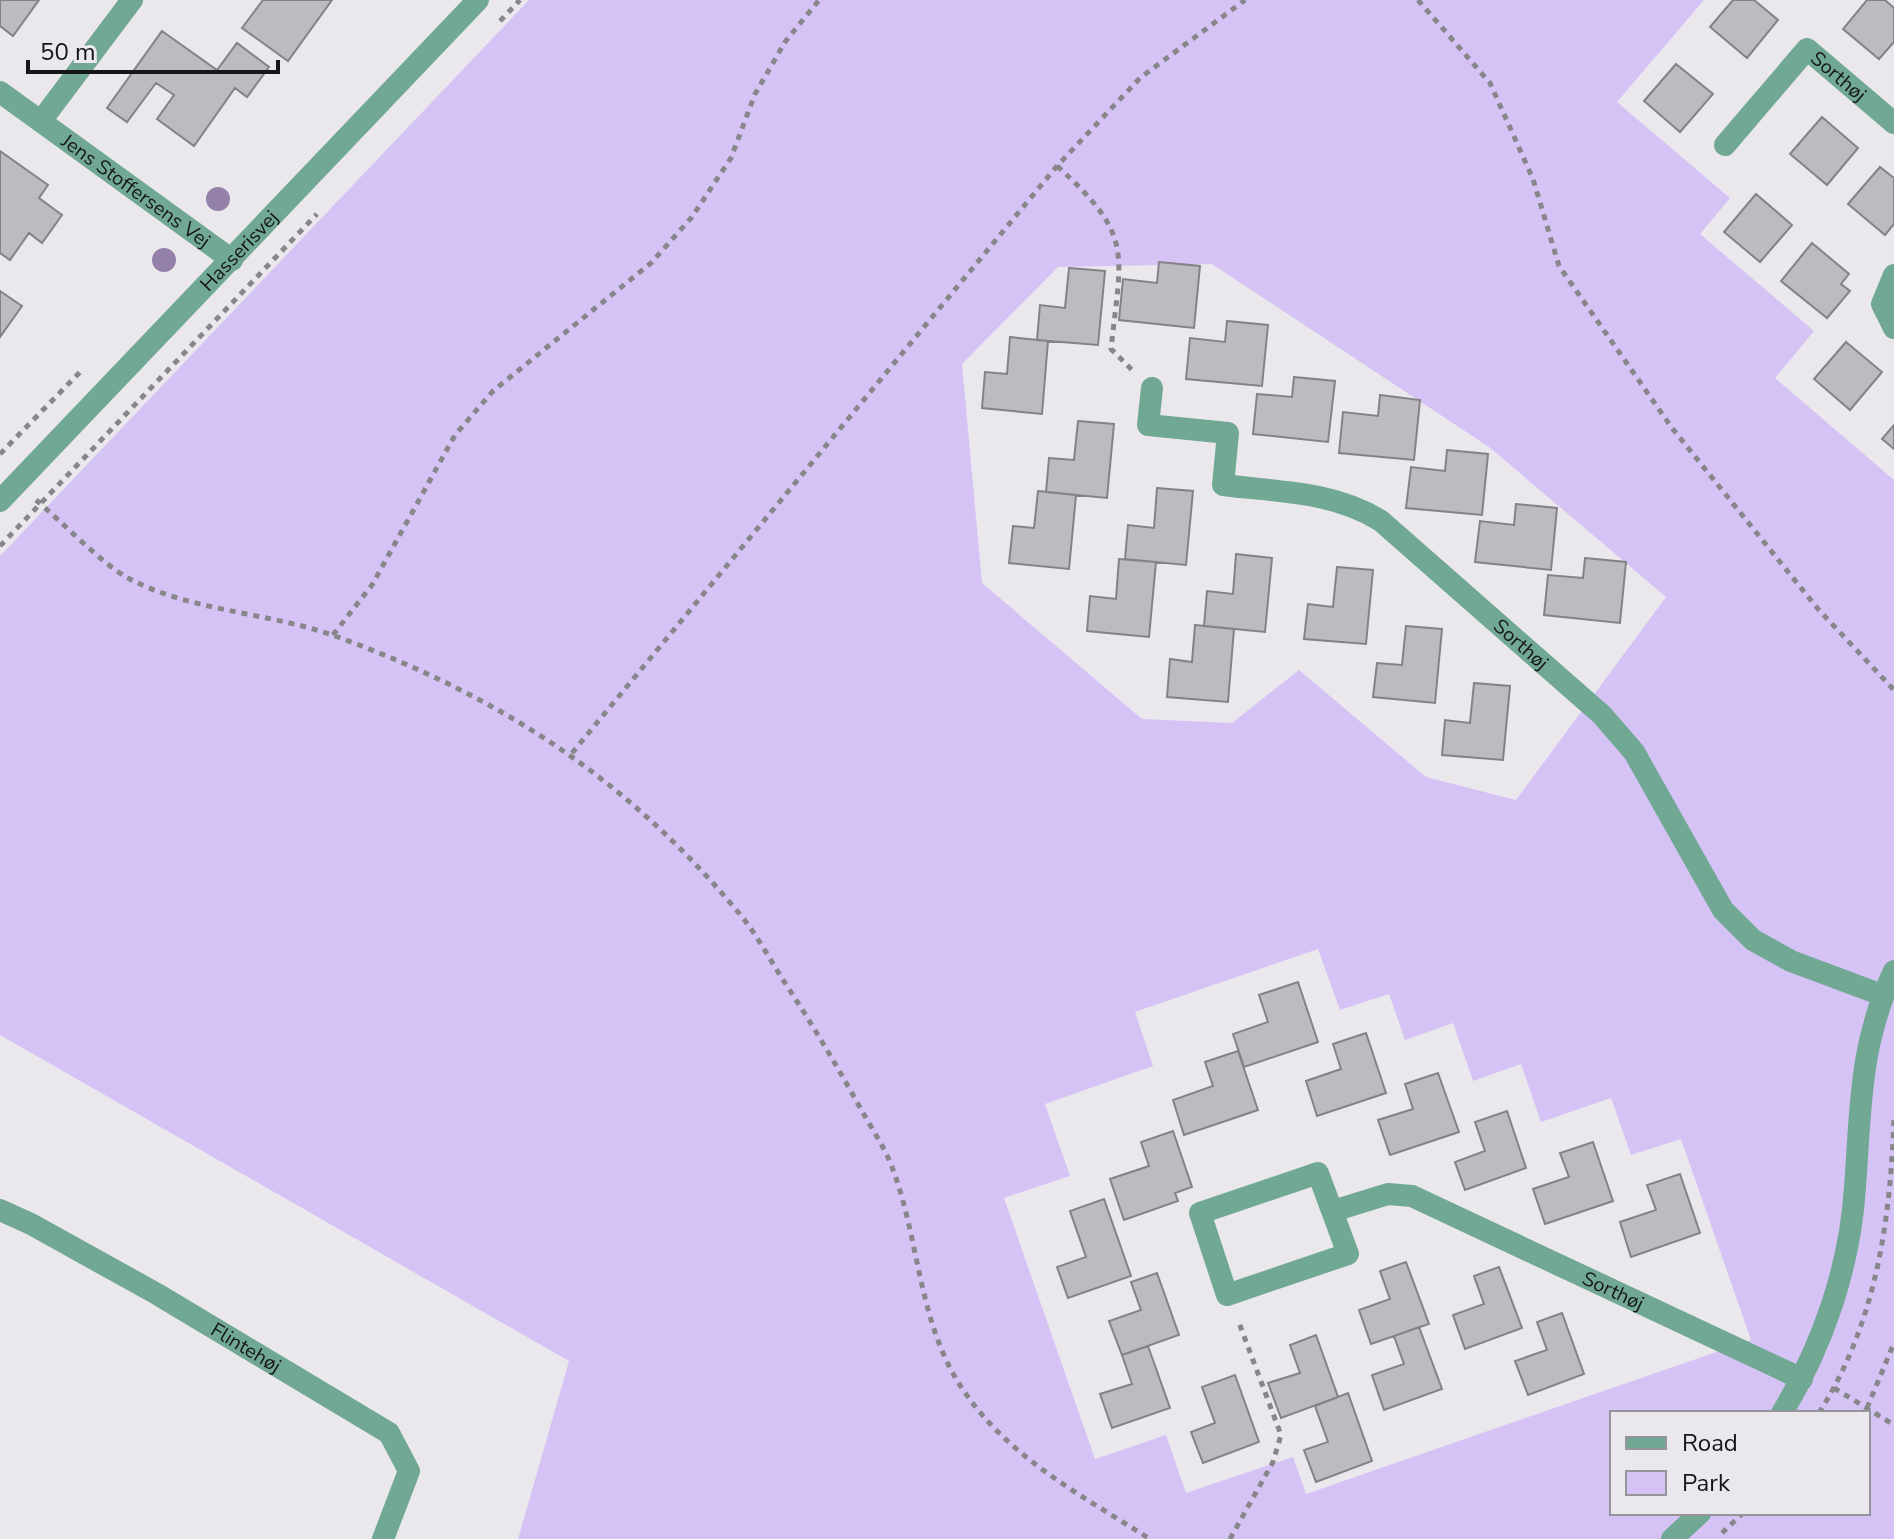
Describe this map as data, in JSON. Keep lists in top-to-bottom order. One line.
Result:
{"streets":{"street":["Sorthøj","Jens Stoffersens Vej","Hasserisvej","Flintehøj"]},"crossings":[["Jens Stoffersens Vej","Hasserisvej"]],"legend":["Road","Park"],"scale_bar":"50 m"}
